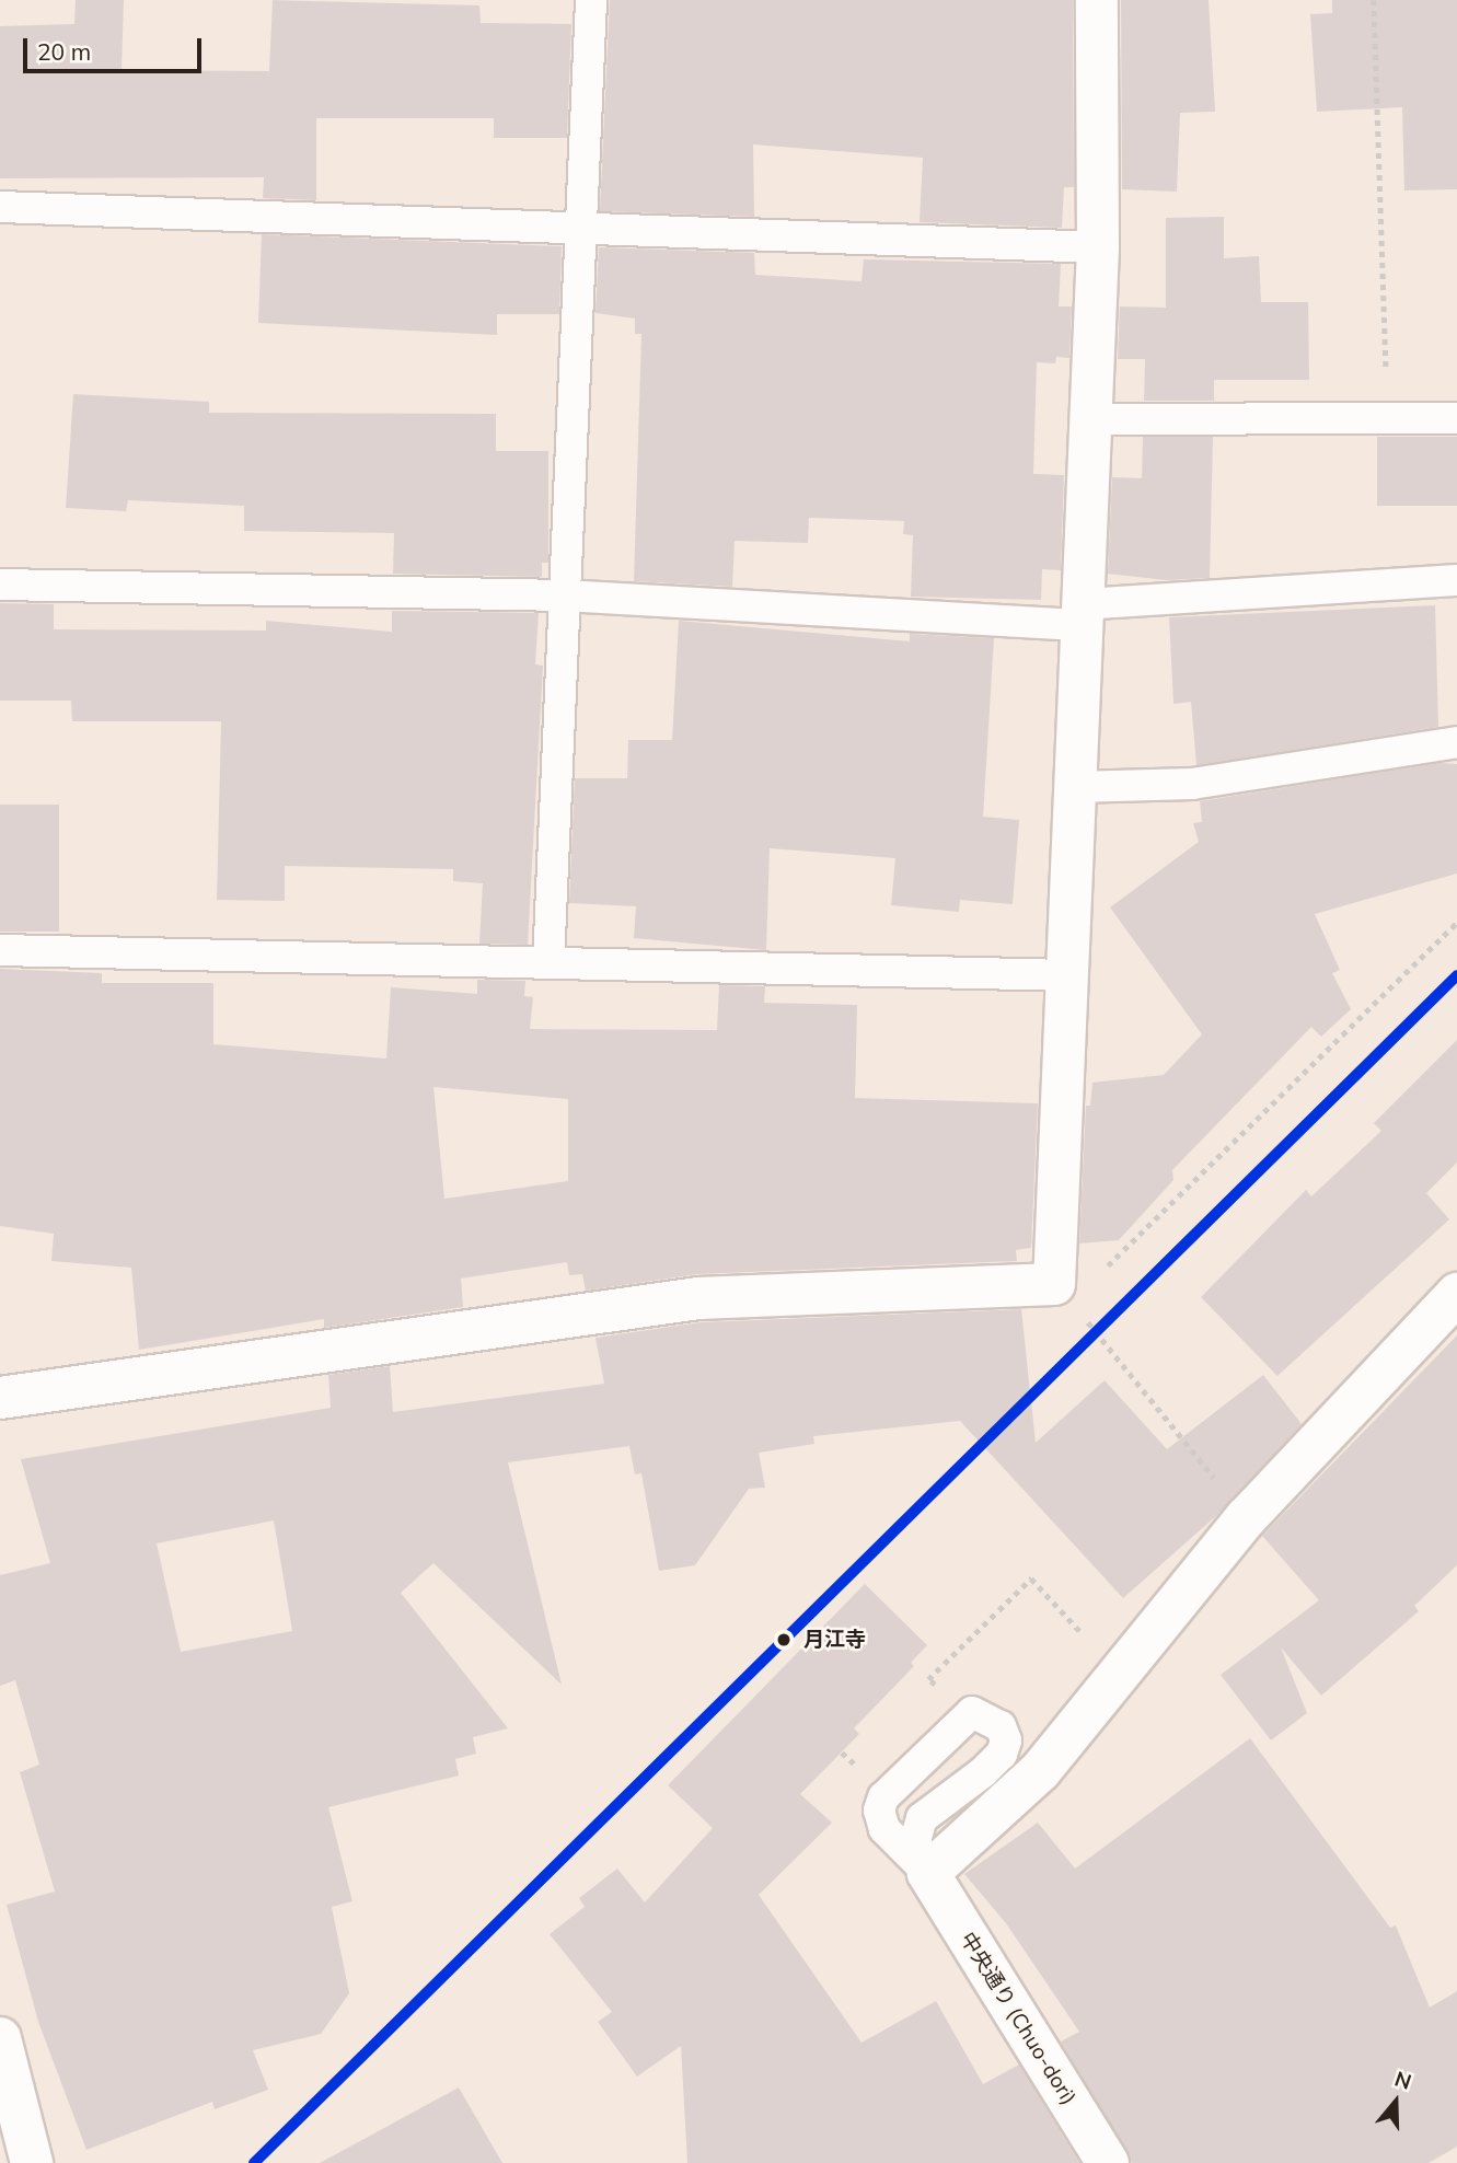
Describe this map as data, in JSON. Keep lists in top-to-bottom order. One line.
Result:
{"streets":{"street":["中央通り (Chuo-dori)"]},"places":["月江寺"],"scale_bar":"20 m","north":"top"}
